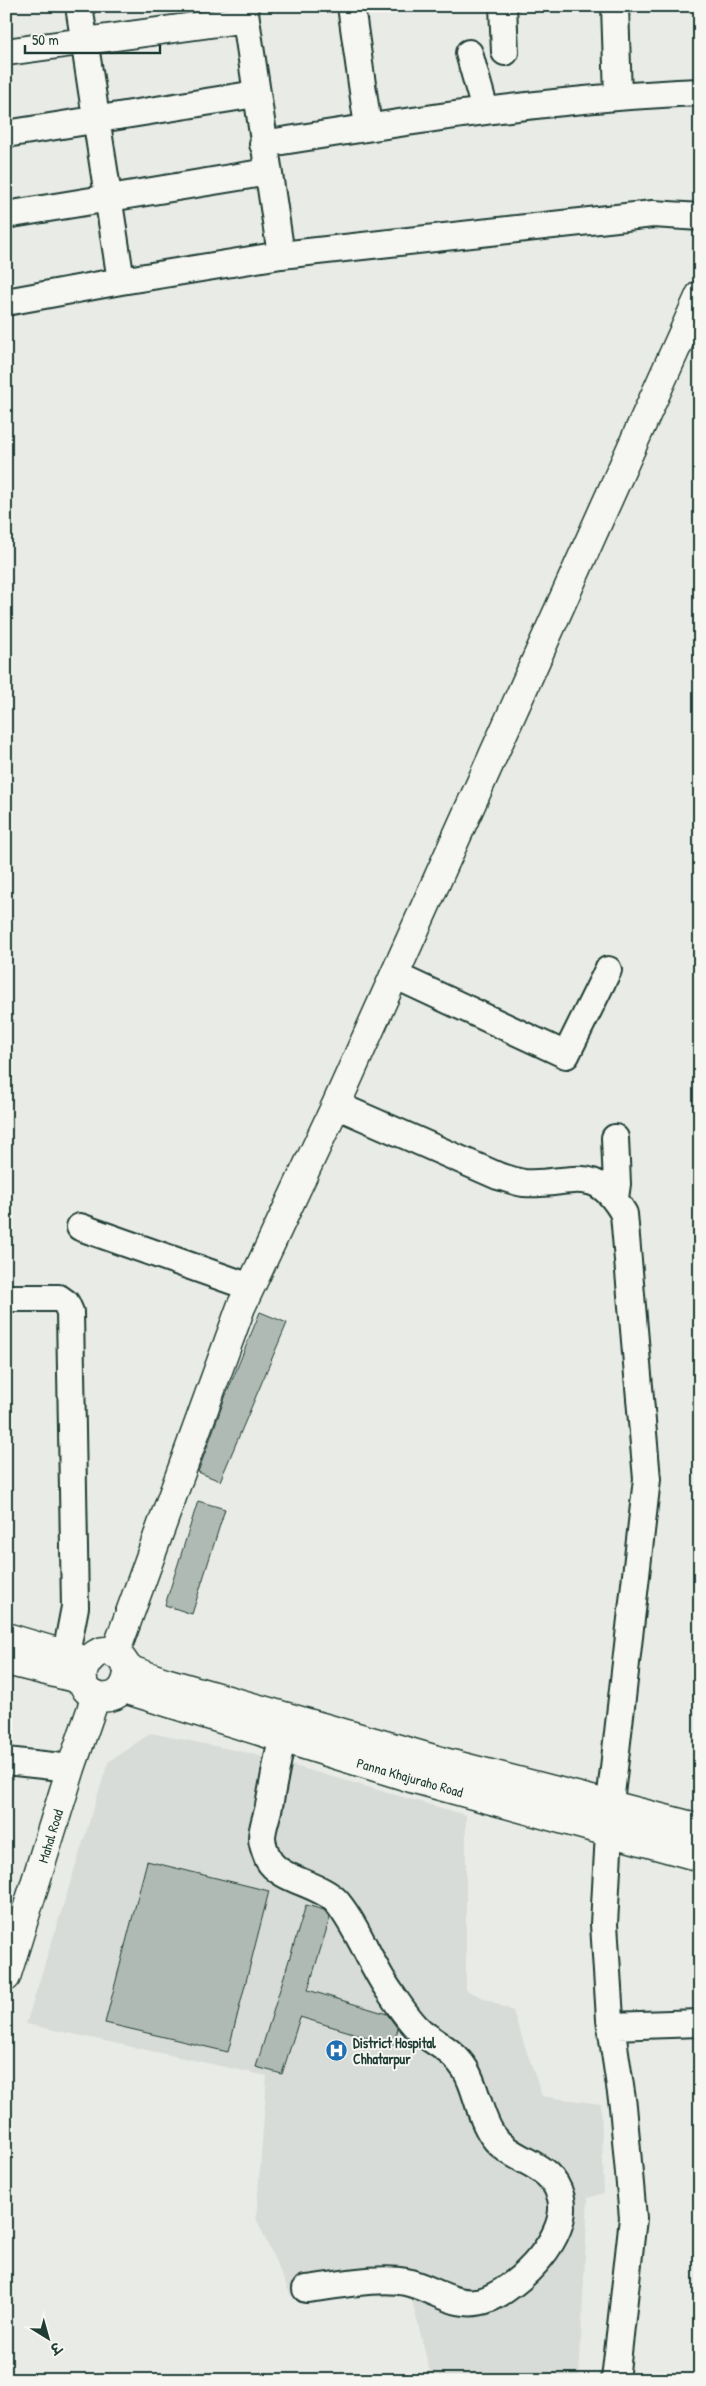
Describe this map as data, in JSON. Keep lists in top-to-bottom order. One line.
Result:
{"streets":{"main road":["Panna Khajuraho Road","Mahal Road"]},"crossings":[["Panna Khajuraho Road","Mahal Road"]],"places":{"hospital":["District Hospital Chhatarpur"]},"scale_bar":"50 m","north":"bottom right"}
